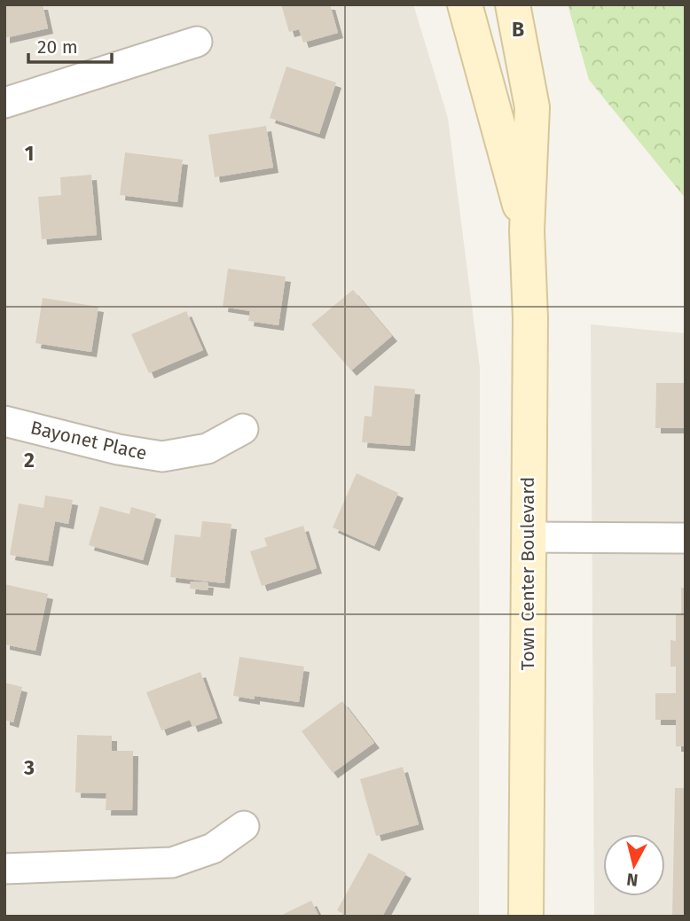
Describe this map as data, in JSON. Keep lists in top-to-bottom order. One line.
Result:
{"streets":{"street":["Bayonet Place","Town Center Boulevard"]},"scale_bar":"20 m","north":"bottom","grid":{"columns":["B"],"rows":["1","2","3"]}}
